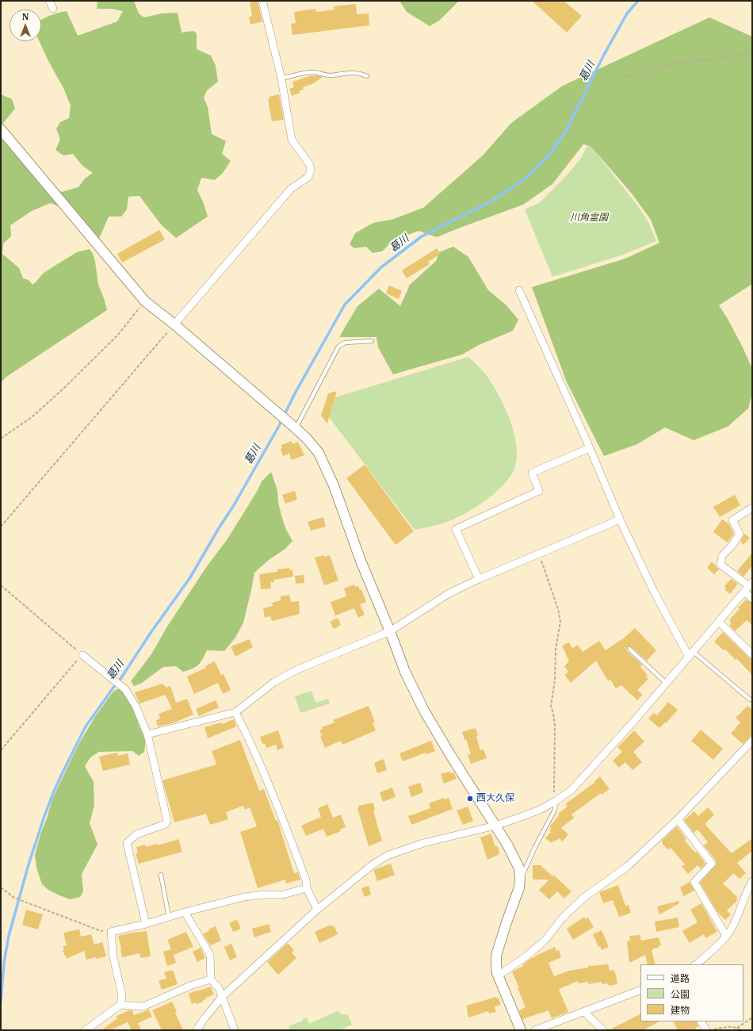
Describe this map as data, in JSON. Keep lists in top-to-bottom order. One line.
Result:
{"water":["葛川"],"parks":["川角霊園"],"places":["西大久保"],"legend":["道路","公園","建物"],"north":"top"}
